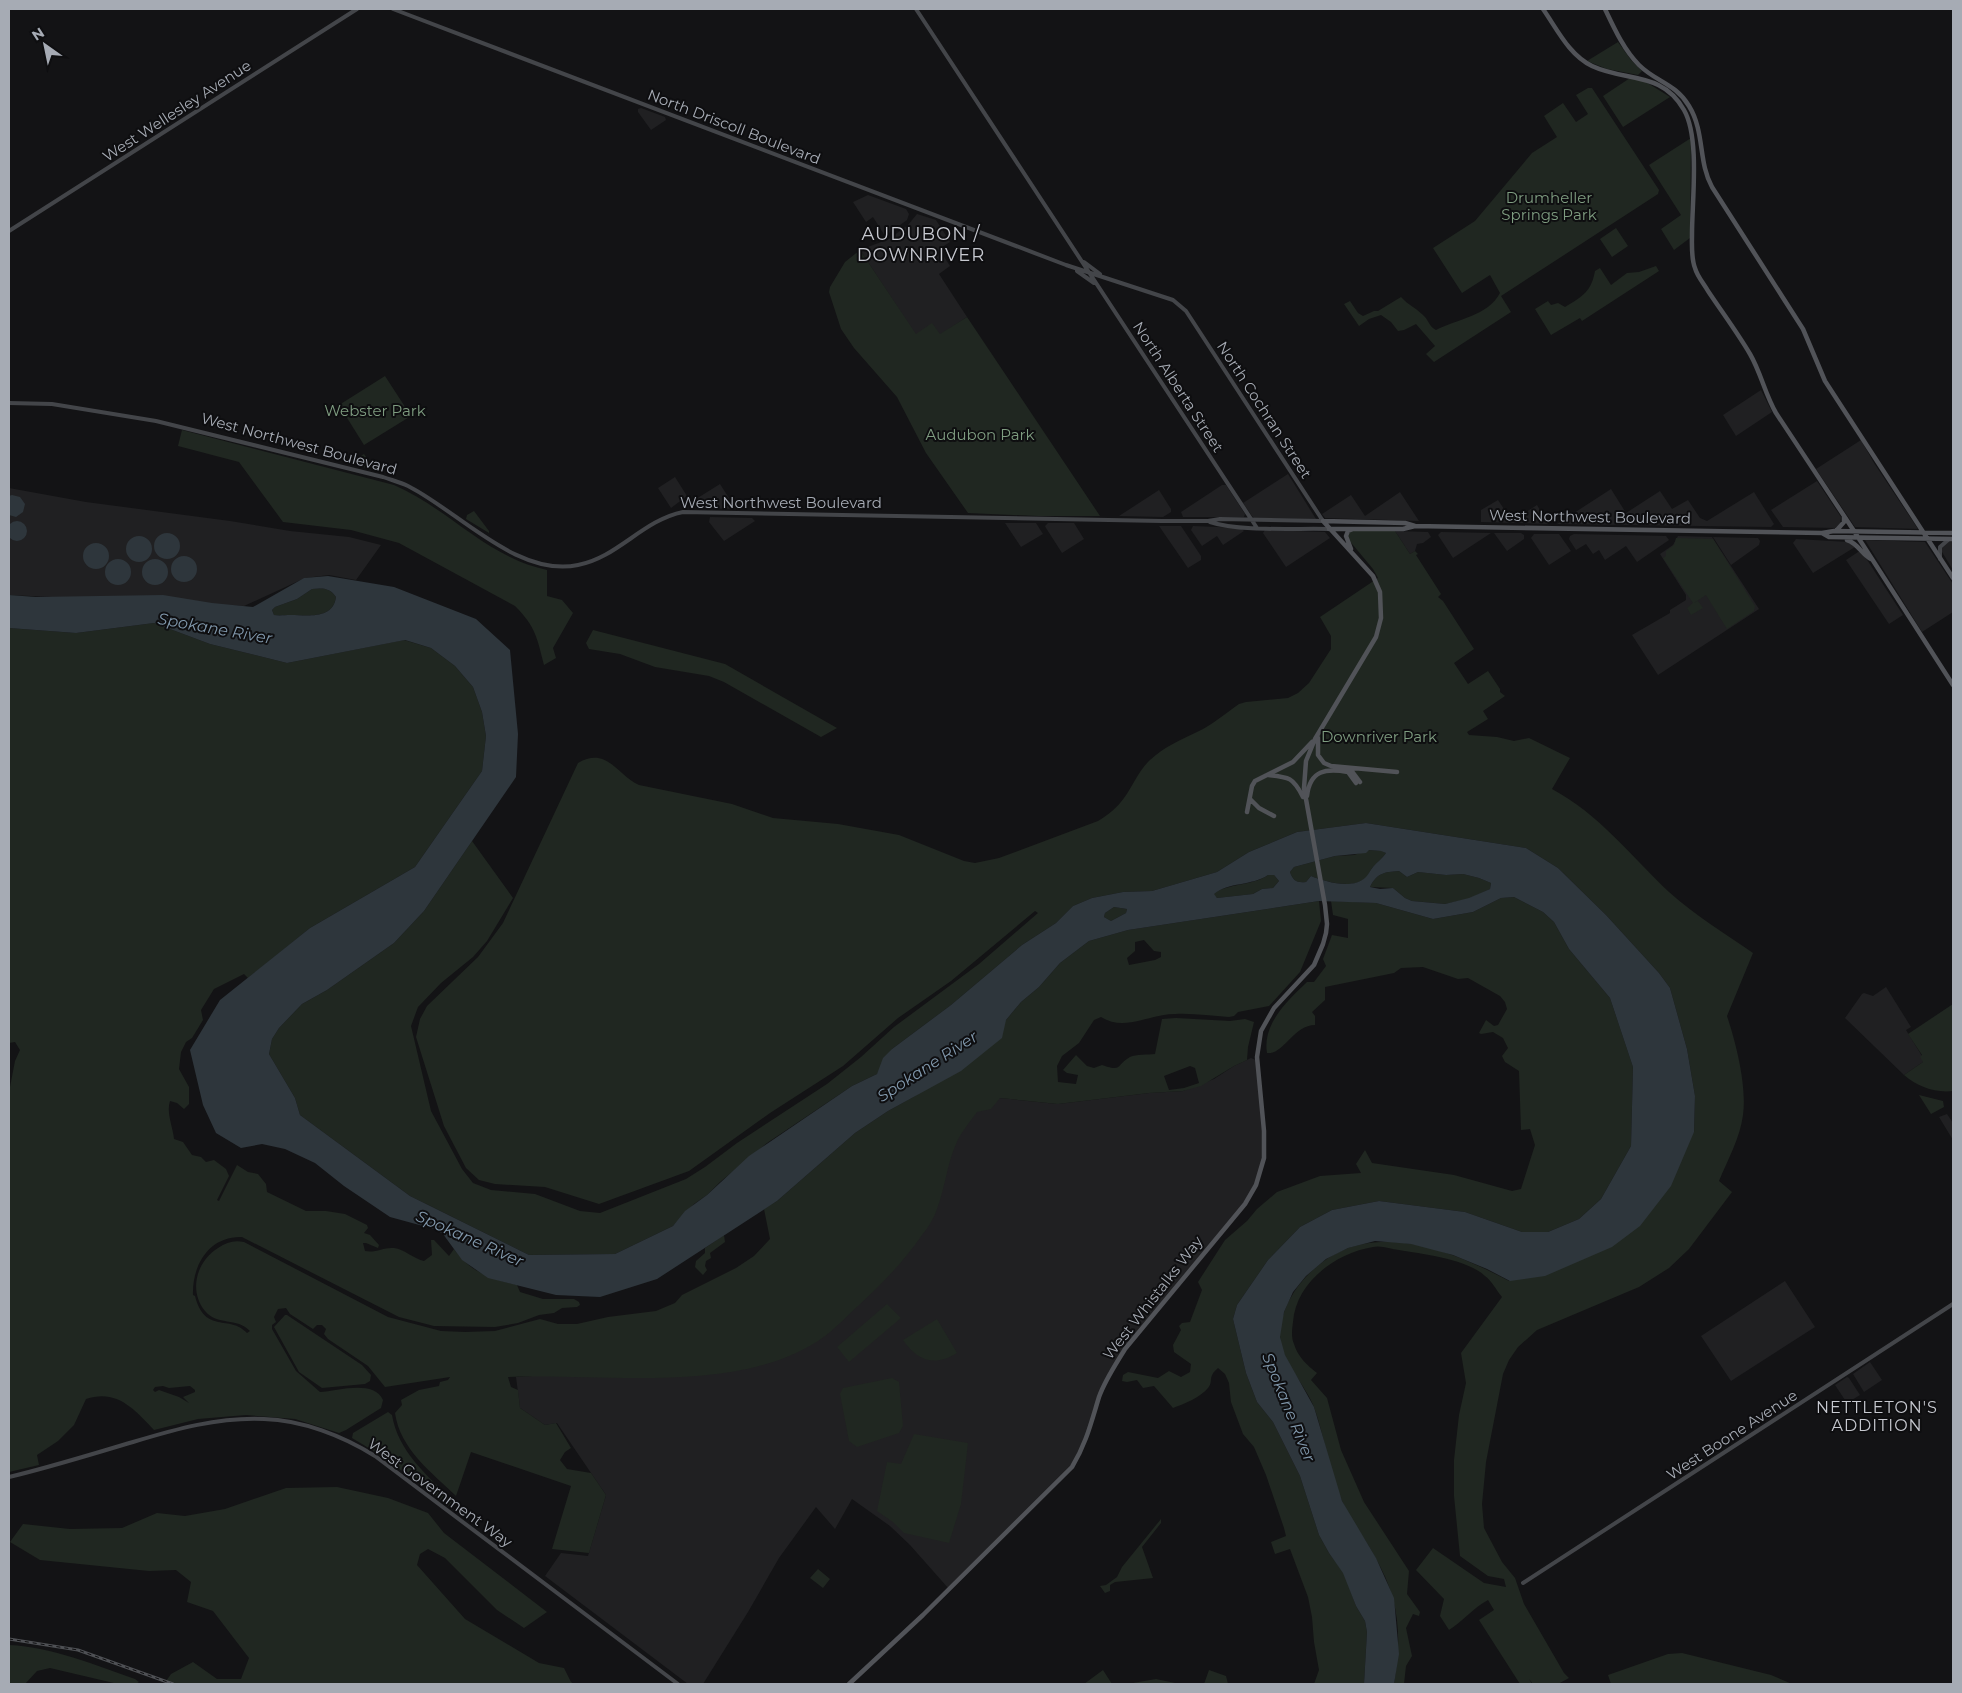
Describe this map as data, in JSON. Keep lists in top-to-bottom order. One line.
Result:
{"streets":{"main road":["West Wellesley Avenue","North Driscoll Boulevard","North Alberta Street","North Cochran Street","West Northwest Boulevard","West Whistalks Way","West Boone Avenue","West Government Way"]},"crossings":[["North Driscoll Boulevard","North Alberta Street"],["North Driscoll Boulevard","North Cochran Street"],["North Alberta Street","West Northwest Boulevard"],["North Cochran Street","West Northwest Boulevard"]],"districts":["AUDUBON / DOWNRIVER","NETTLETON'S ADDITION"],"water":["Spokane River"],"parks":["Drumheller Springs Park","Webster Park","Audubon Park","Downriver Park"],"north":"top left"}
